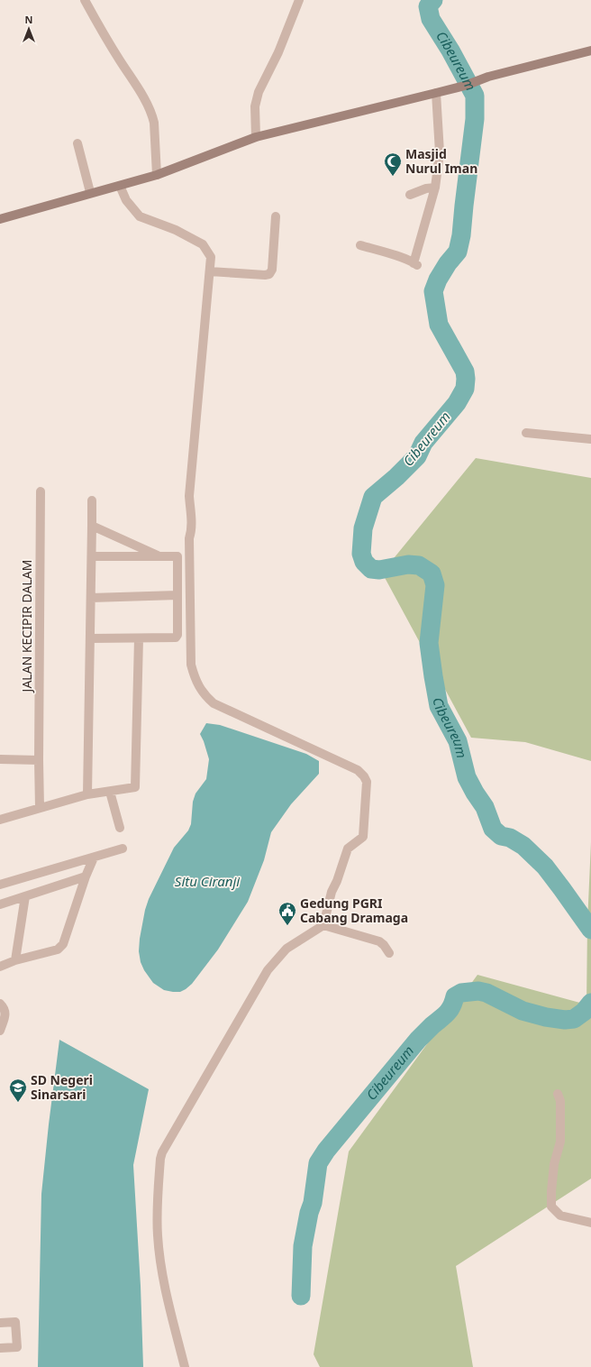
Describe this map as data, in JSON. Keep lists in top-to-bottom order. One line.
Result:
{"streets":{"street":["JALAN KECIPIR DALAM"]},"water":["Cibeureum","Situ Ciranji"],"places":{"mosque":["Masjid Nurul Iman"],"public building":["Gedung PGRI Cabang Dramaga"],"school or university":["SD Negeri Sinarsari"]},"north":"top"}
